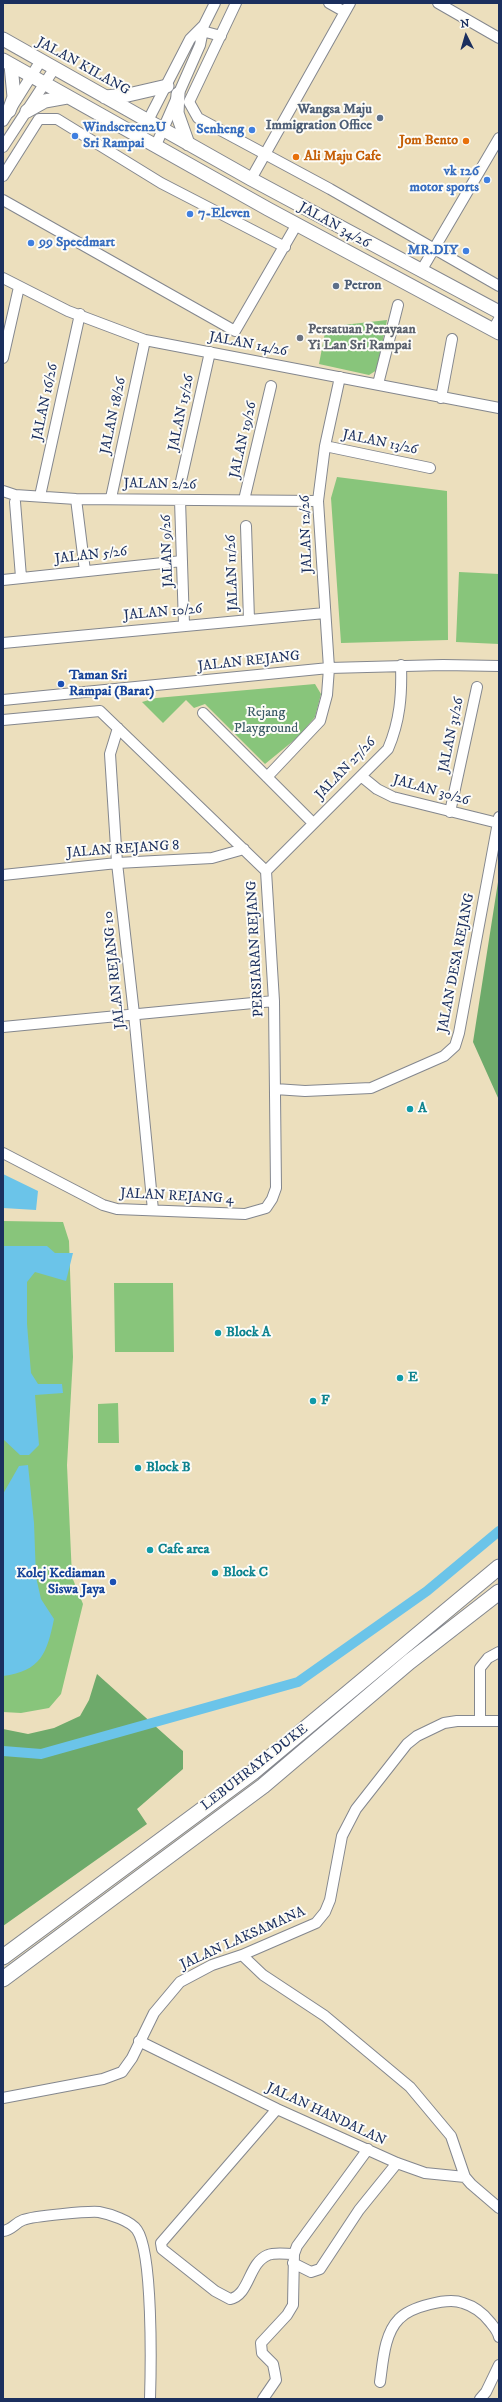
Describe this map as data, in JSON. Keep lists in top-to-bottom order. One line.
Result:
{"streets":{"highway":["LEBUHRAYA DUKE"],"main road":["JALAN KILANG","JALAN 34/26"],"street":["JALAN 14/26","JALAN 16/26","JALAN 15/26","JALAN 18/26","JALAN 19/26","JALAN 13/26","JALAN 2/26","JALAN 12/26","JALAN 9/26","JALAN 5/26","JALAN 11/26","JALAN 10/26","JALAN REJANG","JALAN 31/26","JALAN 27/26","JALAN 30/26","JALAN REJANG 8","PERSIARAN REJANG","JALAN DESA REJANG","JALAN REJANG 10","JALAN REJANG 4","JALAN LAKSAMANA","JALAN HANDALAN"]},"crossings":[["JALAN KILANG","JALAN 34/26"],["JALAN 14/26","JALAN 16/26"],["JALAN 14/26","JALAN 15/26"],["JALAN 14/26","JALAN 18/26"],["JALAN 14/26","JALAN 12/26"],["JALAN 16/26","JALAN 2/26"],["JALAN 18/26","JALAN 2/26"],["JALAN 19/26","JALAN 2/26"],["JALAN 13/26","JALAN 12/26"],["JALAN 2/26","JALAN 12/26"],["JALAN 2/26","JALAN 9/26"],["JALAN 12/26","JALAN 10/26"],["JALAN 12/26","JALAN REJANG"],["JALAN 9/26","JALAN 5/26"],["JALAN 9/26","JALAN 10/26"],["JALAN 11/26","JALAN 10/26"],["JALAN REJANG","JALAN 27/26"],["JALAN 31/26","JALAN 30/26"],["JALAN 27/26","JALAN 30/26"],["JALAN 27/26","PERSIARAN REJANG"],["JALAN 30/26","JALAN DESA REJANG"],["JALAN REJANG 8","PERSIARAN REJANG"],["JALAN REJANG 8","JALAN REJANG 10"],["PERSIARAN REJANG","JALAN DESA REJANG"],["PERSIARAN REJANG","JALAN REJANG 10"],["PERSIARAN REJANG","JALAN REJANG 4"],["JALAN LAKSAMANA","JALAN HANDALAN"]],"parks":["Rejang Playground"],"places":["Wangsa Maju Immigration Office","Senheng","Windscreen2U Sri Rampai","Jom Bento","Ali Maju Cafe","vk 126 motor sports","7-Eleven","99 Speedmart","MR.DIY","Petron","Persatuan Perayaan Yi Lan Sri Rampai","Taman Sri Rampai (Barat)","A","Block A","E","F","Block B","Cafe area","Block C","Kolej Kediaman Siswa Jaya"],"north":"top"}
